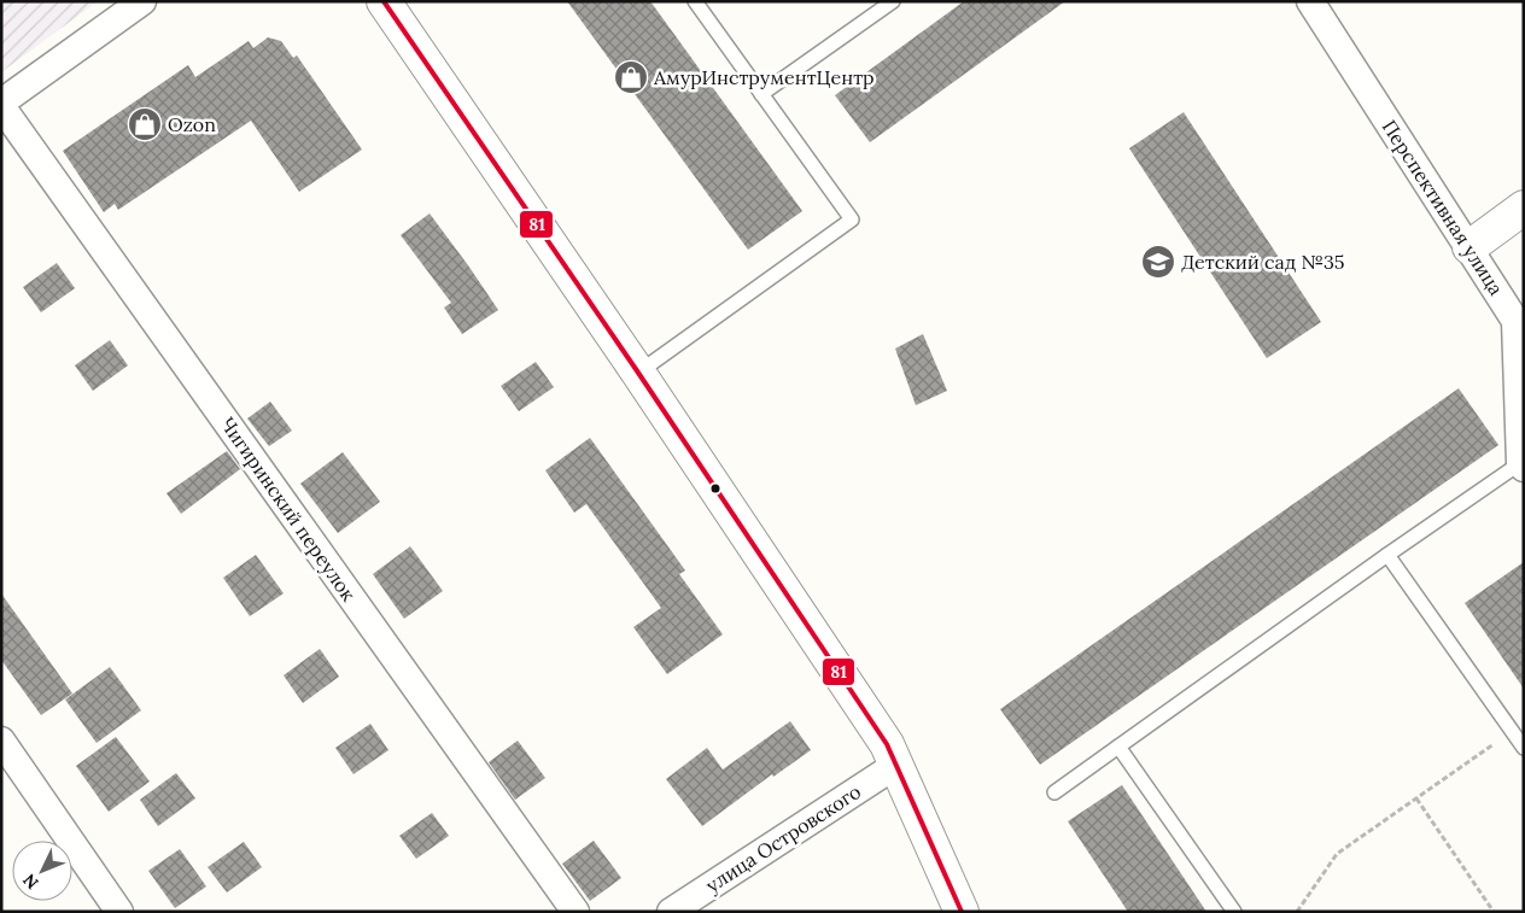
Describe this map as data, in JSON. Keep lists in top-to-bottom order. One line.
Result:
{"streets":{"street":["Перспективная улица","Чигиринский переулок","улица Островского"]},"places":{"shop":["АмурИнструментЦентр","Ozon"],"school or university":["Детский сад №35"]},"lines":["transit line 81"],"north":"bottom left"}
